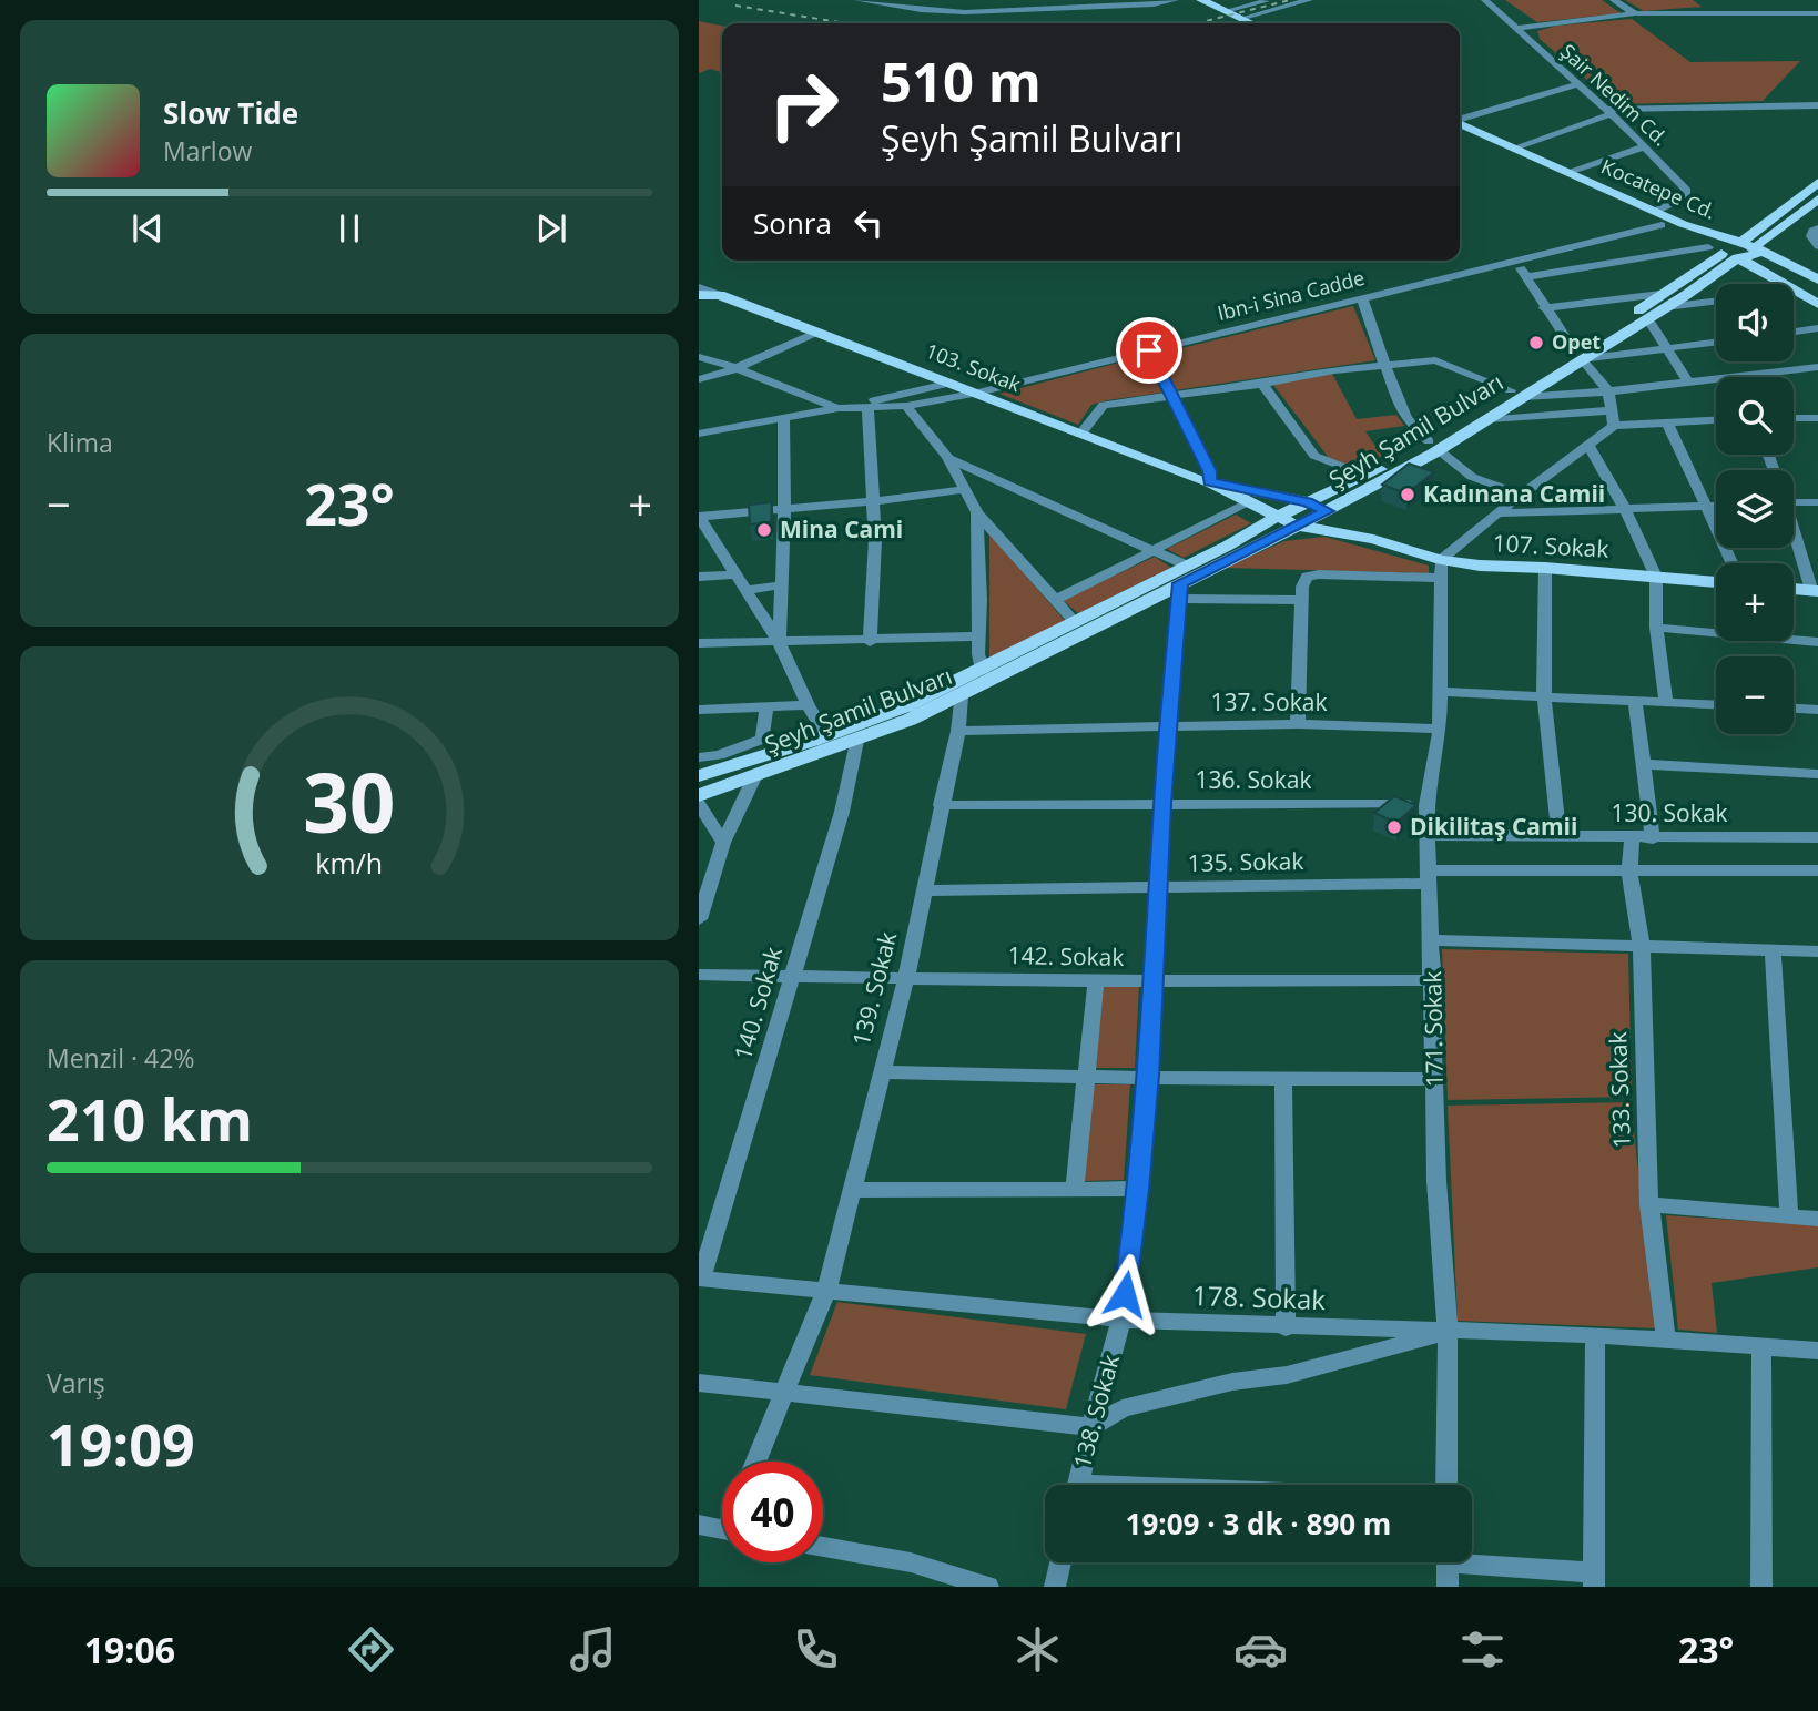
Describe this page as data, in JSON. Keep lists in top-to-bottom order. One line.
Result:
{"streets":{"main road":["Kocatepe Cd.","103. Sokak","Şeyh Şamil Bulvarı","107. Sokak"],"street":["Şair Nedim Cd.","Ibn-i Sina Cadde","137. Sokak","136. Sokak","130. Sokak","135. Sokak","142. Sokak","139. Sokak","140. Sokak","171. Sokak","133. Sokak","178. Sokak","138. Sokak"]},"crossings":[["Şair Nedim Cd.","Kocatepe Cd."],["Kocatepe Cd.","Ibn-i Sina Cadde"],["Kocatepe Cd.","Şeyh Şamil Bulvarı"],["Ibn-i Sina Cadde","103. Sokak"],["103. Sokak","Şeyh Şamil Bulvarı"],["103. Sokak","107. Sokak"],["Şeyh Şamil Bulvarı","139. Sokak"],["Şeyh Şamil Bulvarı","140. Sokak"],["Şeyh Şamil Bulvarı","138. Sokak"],["107. Sokak","171. Sokak"],["137. Sokak","139. Sokak"],["137. Sokak","171. Sokak"],["137. Sokak","138. Sokak"],["136. Sokak","139. Sokak"],["136. Sokak","171. Sokak"],["136. Sokak","138. Sokak"],["130. Sokak","171. Sokak"],["130. Sokak","133. Sokak"],["135. Sokak","139. Sokak"],["135. Sokak","171. Sokak"],["135. Sokak","133. Sokak"],["135. Sokak","138. Sokak"],["142. Sokak","139. Sokak"],["142. Sokak","140. Sokak"],["142. Sokak","171. Sokak"],["142. Sokak","138. Sokak"],["139. Sokak","178. Sokak"],["140. Sokak","178. Sokak"],["171. Sokak","178. Sokak"],["133. Sokak","178. Sokak"],["178. Sokak","138. Sokak"]],"places":["Opet","Kadınana Camii","Mina Cami","Dikilitaş Camii"],"page":{"turn":["510 m","Şeyh Şamil Bulvarı"],"song":["Slow Tide","Marlow"],"then":"Sonra","map_buttons":["+","−"],"tile":["Klima",["Menzil · 42%","210 km"],["Varış","19:09"]],"heat":["−","23°","+"],"limit":"40","trip":"19:09 · 3 dk · 890 m","tabs":["19:06","23°"],"gauge":["30","km/h"]}}
